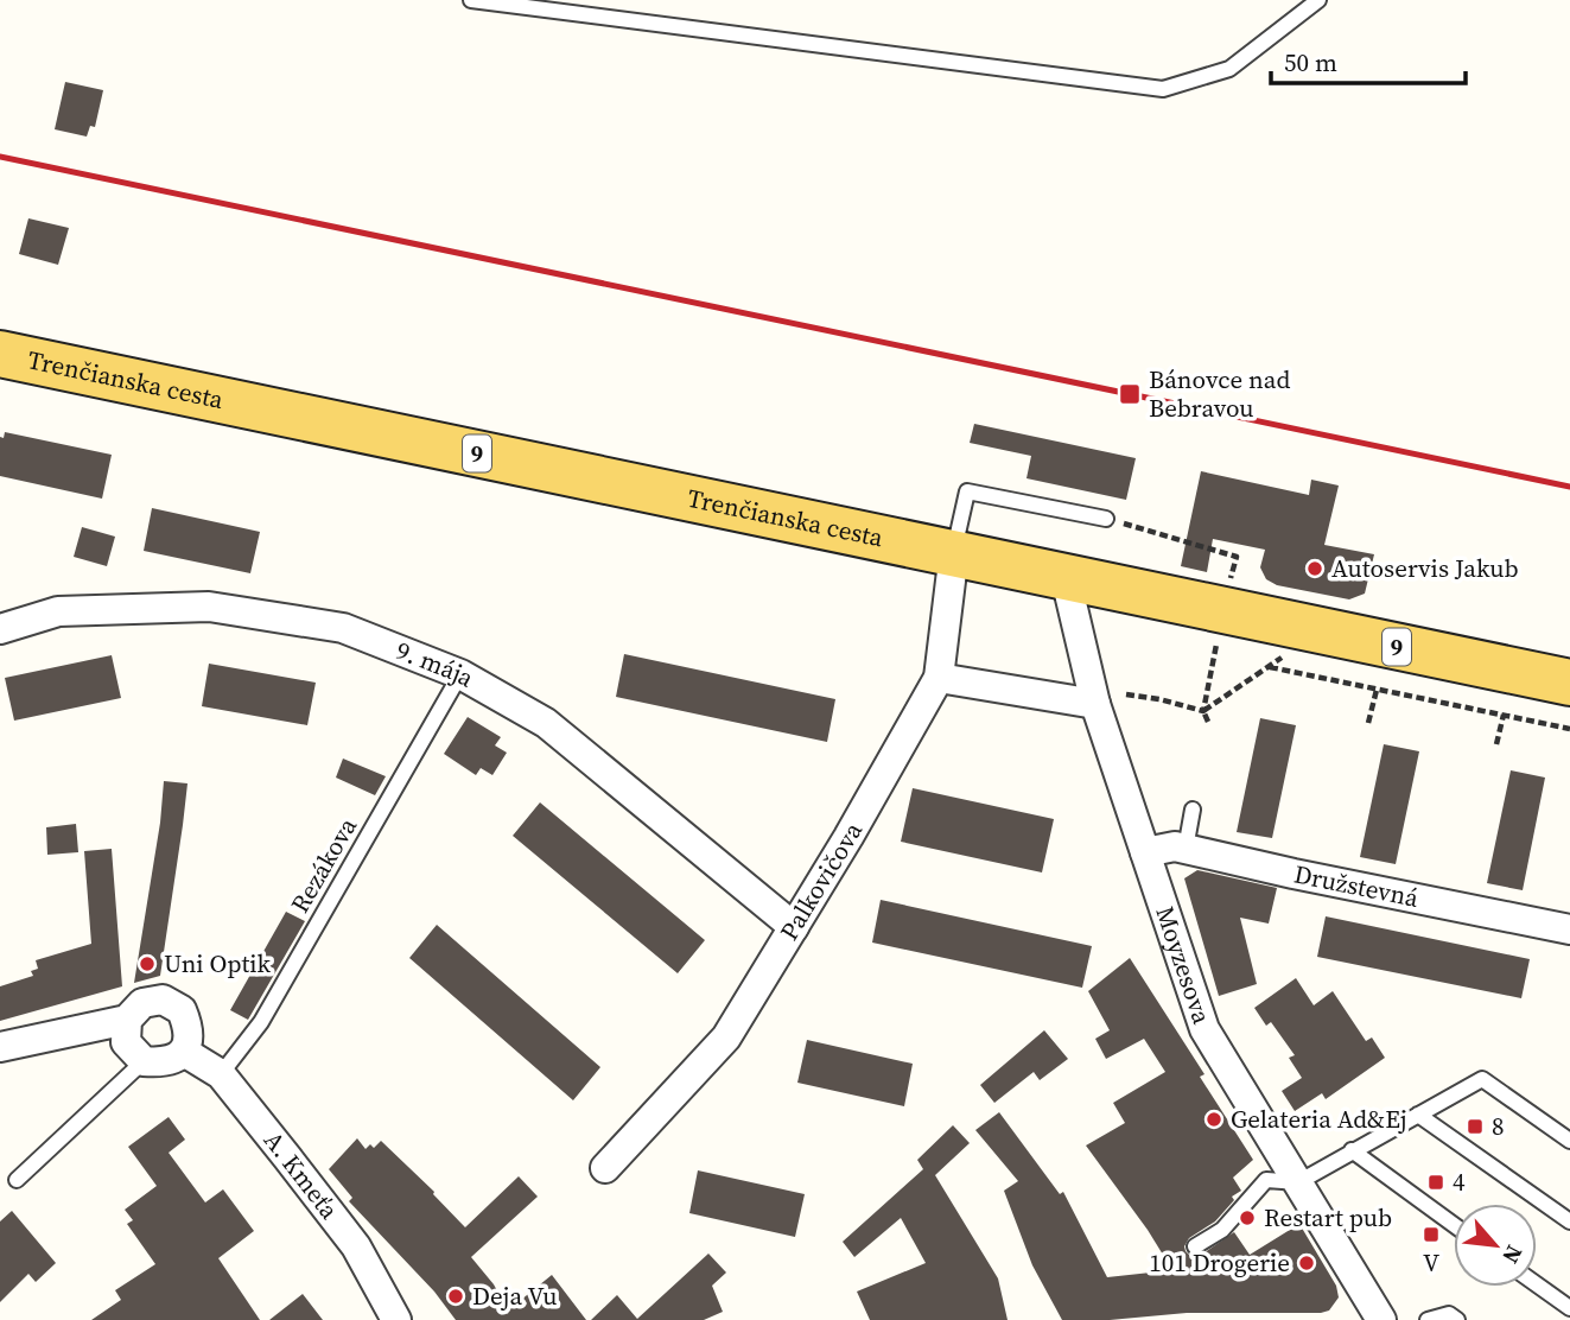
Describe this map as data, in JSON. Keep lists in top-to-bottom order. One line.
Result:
{"streets":{"main road":["Trenčianska cesta","9"],"street":["9. mája","Palkovičova","Družstevná","Moyzesova","A. Kmeťa"],"lane":["Rezákova"]},"crossings":[["Trenčianska cesta","Palkovičova"],["Trenčianska cesta","Moyzesova"],["9. mája","Rezákova"],["9. mája","Palkovičova"],["Rezákova","A. Kmeťa"],["Družstevná","Moyzesova"]],"places":{"transit":["Bánovce nad Bebravou","8","4","V"],"other":["Autoservis Jakub","Uni Optik","Gelateria Ad&Ej","Restart pub","101 Drogerie","Deja Vu"]},"scale_bar":"50 m","north":"bottom right"}
